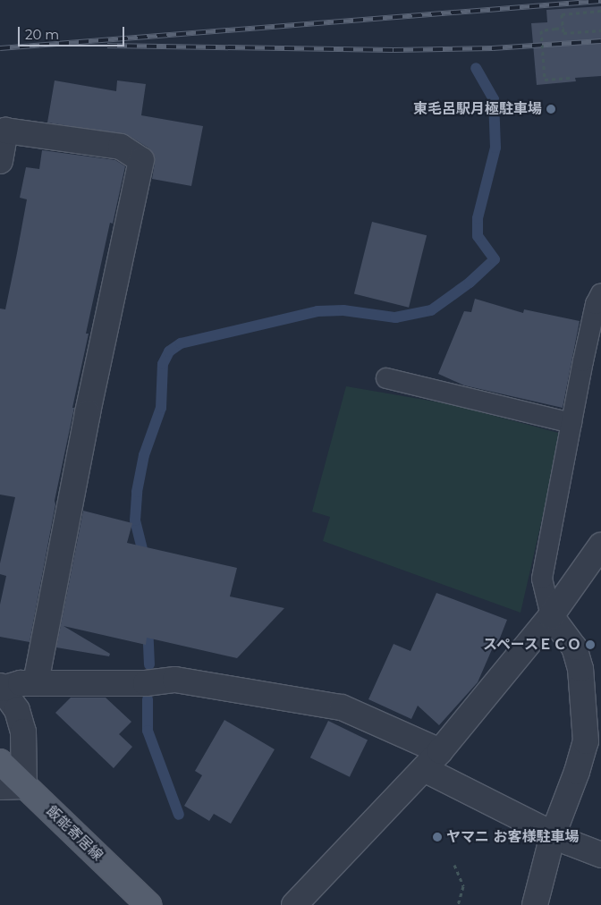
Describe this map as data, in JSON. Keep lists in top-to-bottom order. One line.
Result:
{"streets":{"main road":["飯能寄居線"]},"places":["東毛呂駅月極駐車場","スペースＥＣＯ","ヤマニ お客様駐車場"],"scale_bar":"20 m"}
